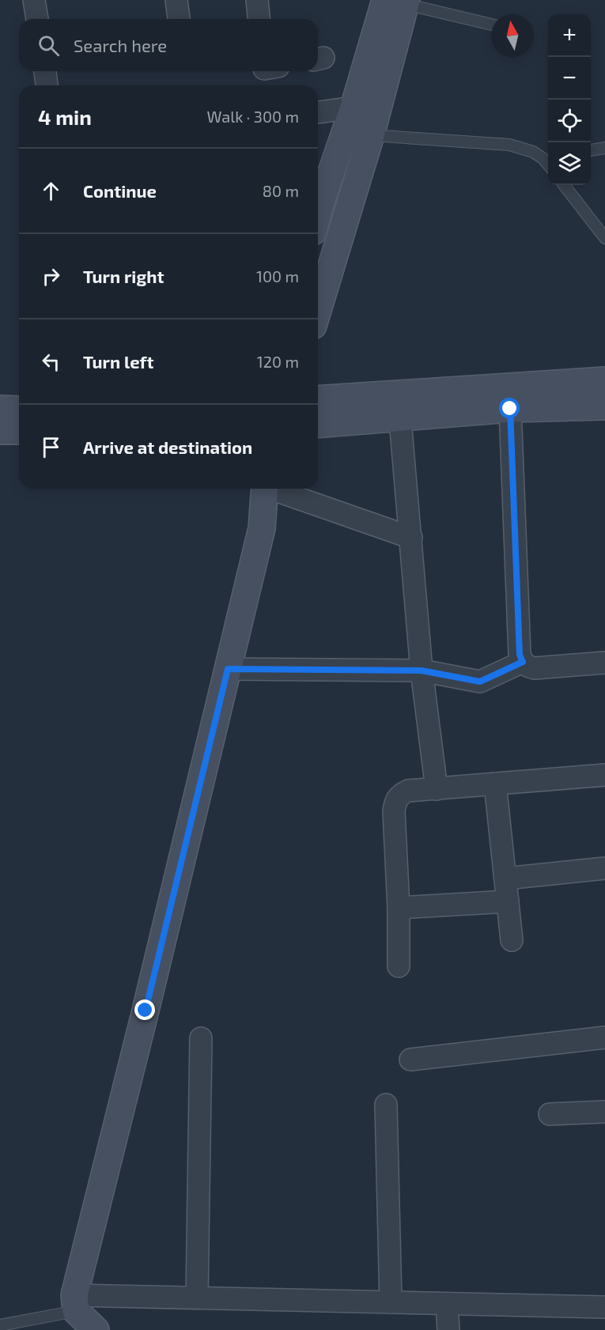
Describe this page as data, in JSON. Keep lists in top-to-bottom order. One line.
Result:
{"north":"top","page":{"map_buttons":["+","−"],"search":"Search here","heading":["4 min","Walk · 300 m"],"list":[["Continue","80 m"],["Turn right","100 m"],["Turn left","120 m"],"Arrive at destination"]}}
